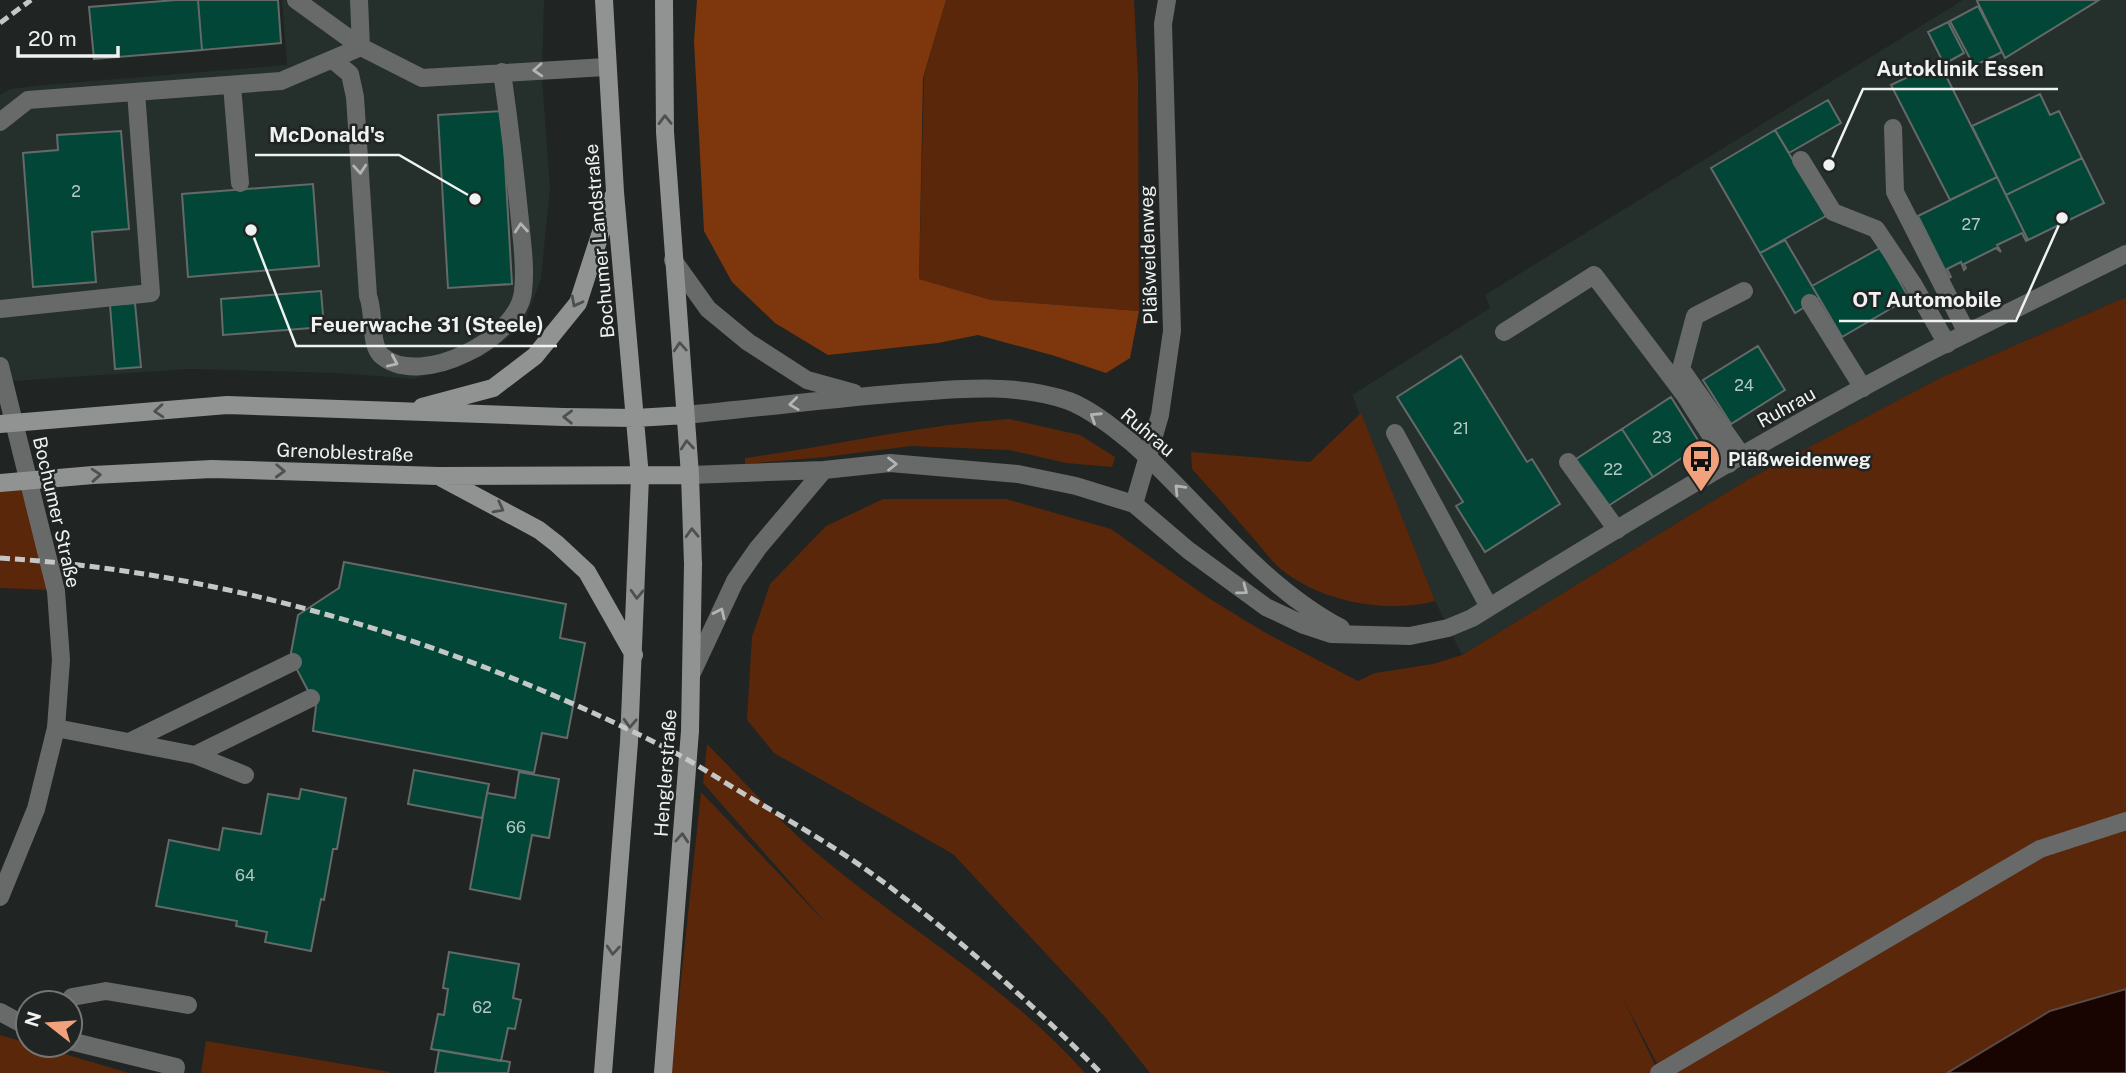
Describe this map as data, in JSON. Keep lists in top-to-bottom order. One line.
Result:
{"streets":{"main road":["Bochumer Landstraße","Grenoblestraße","Henglerstraße"],"street":["Pläßweidenweg","Ruhrau","Bochumer Straße"]},"crossings":[["Bochumer Landstraße","Grenoblestraße"],["Bochumer Landstraße","Henglerstraße"],["Pläßweidenweg","Ruhrau"],["Ruhrau","Grenoblestraße"],["Ruhrau","Henglerstraße"],["Grenoblestraße","Bochumer Straße"],["Grenoblestraße","Henglerstraße"]],"places":{"other":["Autoklinik Essen","McDonald's","OT Automobile","Feuerwache 31 (Steele)"],"bus stop":["Pläßweidenweg"]},"house_numbers":["2","27","24","21","23","22","66","64","62"],"scale_bar":"20 m","north":"left"}
